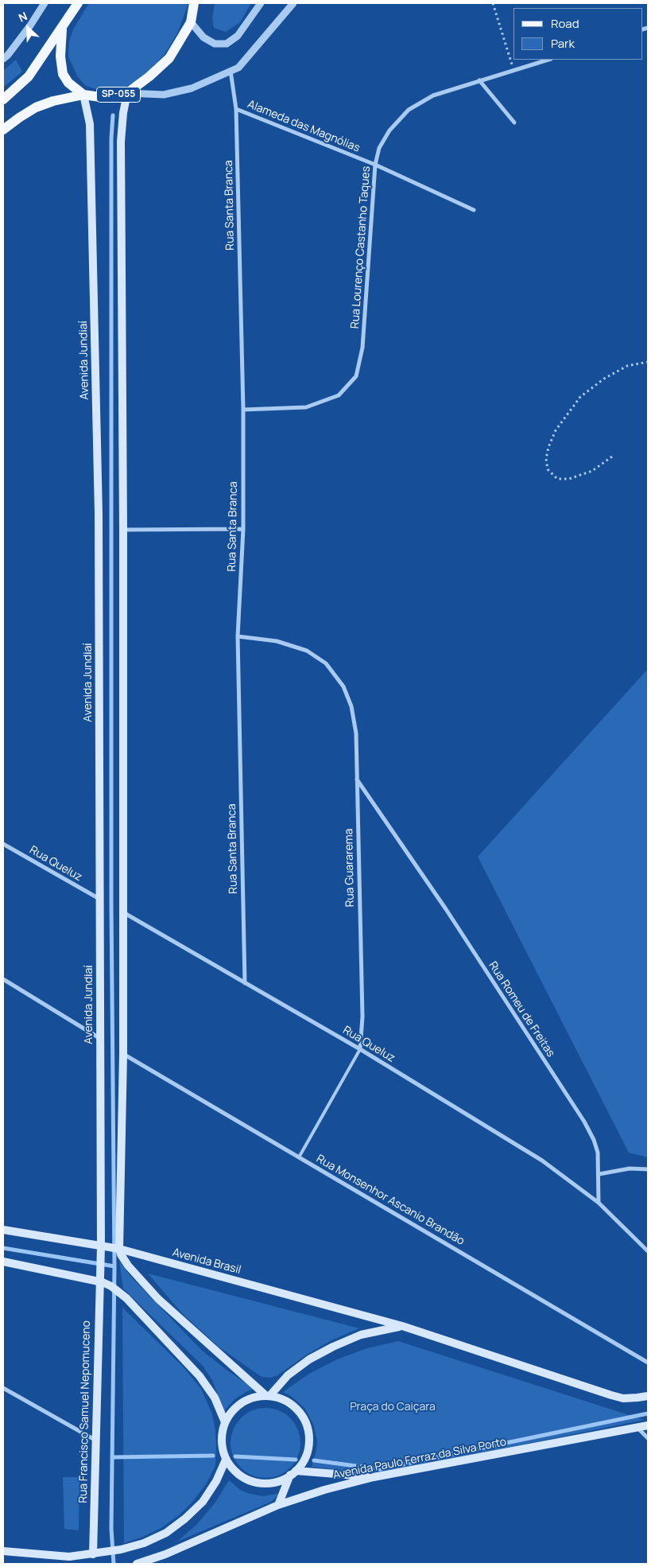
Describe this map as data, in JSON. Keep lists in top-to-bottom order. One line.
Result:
{"streets":{"main road":["SP-055","Avenida Jundiaí","Avenida Brasil","Rua Francisco Samuel Nepomuceno","Avenida Paulo Ferraz da Silva Porto"],"street":["Alameda das Magnólias","Rua Santa Branca","Rua Lourenço Castanho Taques","Rua Queluz","Rua Guararema","Rua Romeu de Freitas","Rua Monsenhor Ascanio Brandão"]},"crossings":[["SP-055","Avenida Jundiaí"],["Alameda das Magnólias","Rua Santa Branca"],["Alameda das Magnólias","Rua Lourenço Castanho Taques"],["Rua Santa Branca","Rua Lourenço Castanho Taques"],["Rua Santa Branca","Rua Queluz"],["Rua Santa Branca","Rua Guararema"],["Avenida Jundiaí","Rua Queluz"],["Avenida Jundiaí","Avenida Brasil"],["Avenida Jundiaí","Rua Francisco Samuel Nepomuceno"],["Rua Queluz","Rua Guararema"],["Rua Queluz","Rua Romeu de Freitas"],["Rua Guararema","Rua Romeu de Freitas"],["Rua Guararema","Rua Monsenhor Ascanio Brandão"]],"parks":["Praça do Caiçara"],"legend":["Road","Park"],"north":"top left"}
